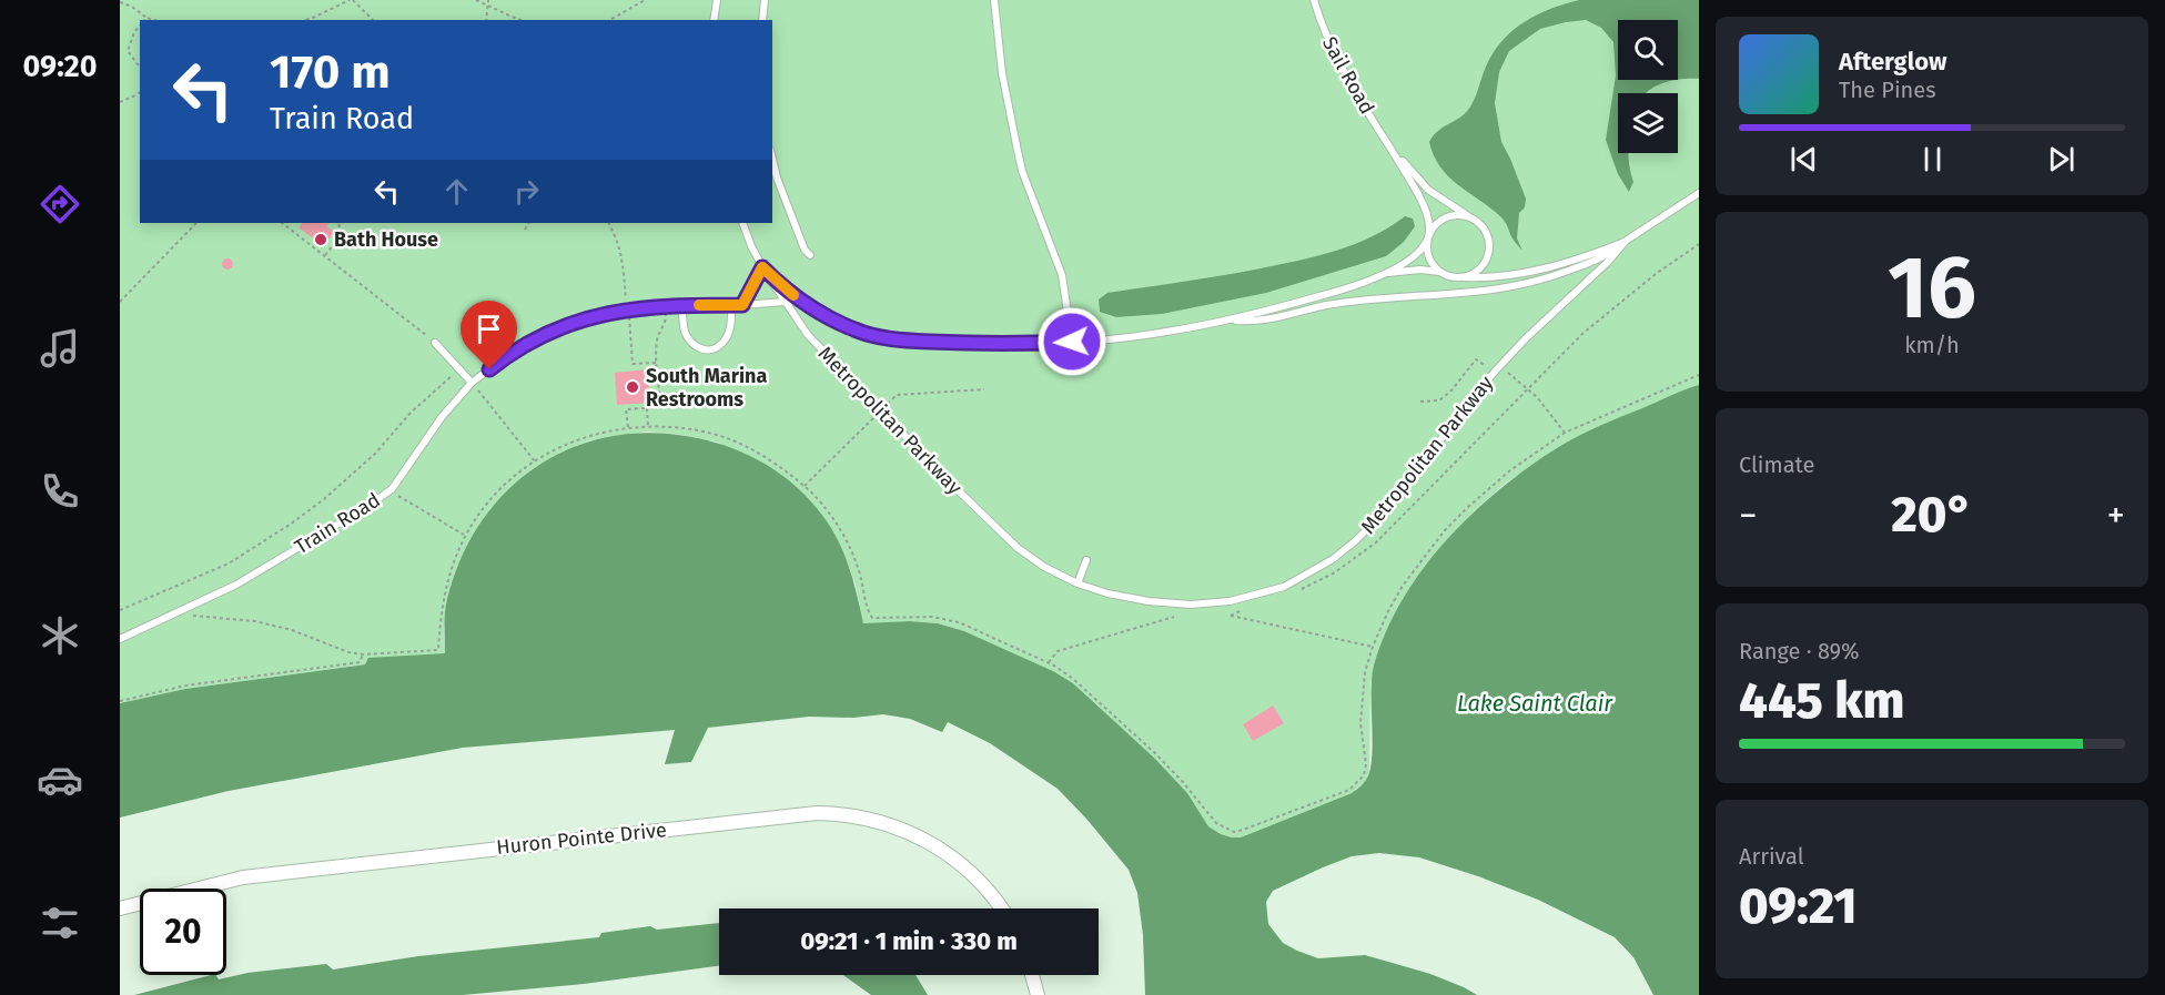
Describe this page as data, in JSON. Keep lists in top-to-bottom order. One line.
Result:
{"streets":{"street":["Huron Pointe Drive"],"lane":["Sail Road","Metropolitan Parkway","Train Road"]},"crossings":[["Metropolitan Parkway","Train Road"]],"water":["Lake Saint Clair"],"places":["Bath House","South Marina Restrooms"],"page":{"tabs":"09:20","turn":["170 m","Train Road"],"song":["Afterglow","The Pines"],"tile":[["16","km/h"],"Climate",["Range · 89%","445 km"],["Arrival","09:21"]],"heat":["−","20°","+"],"limit":"20","trip":"09:21 · 1 min · 330 m"}}
